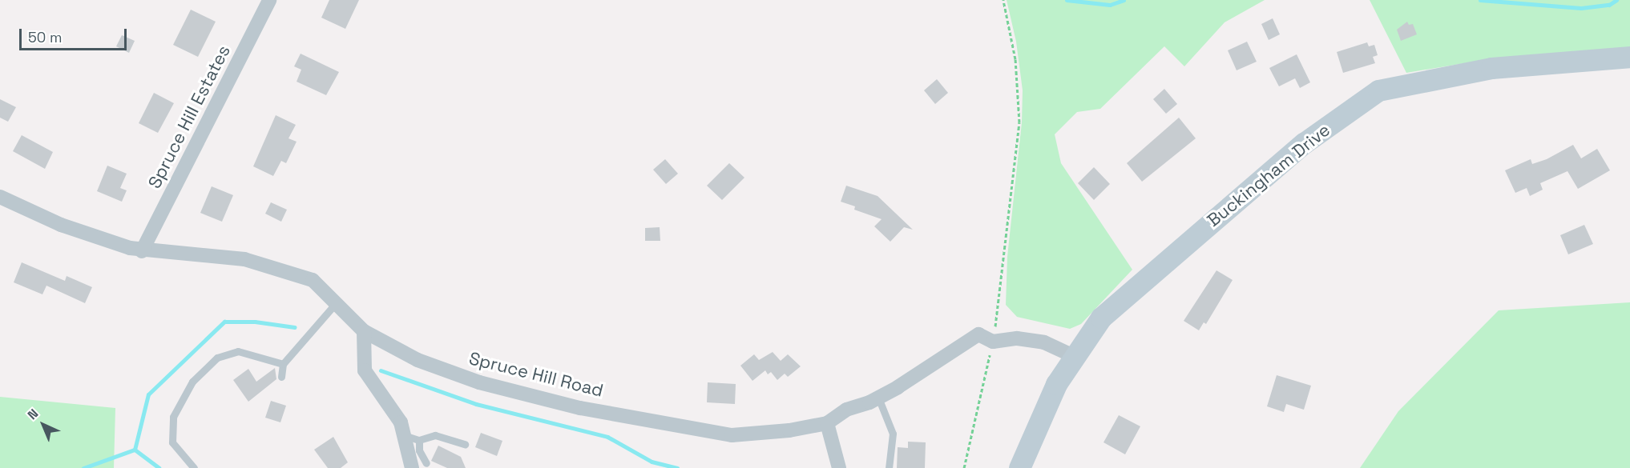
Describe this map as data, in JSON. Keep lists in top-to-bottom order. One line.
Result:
{"streets":{"street":["Spruce Hill Estates","Buckingham Drive","Spruce Hill Road"]},"crossings":[["Spruce Hill Estates","Spruce Hill Road"],["Buckingham Drive","Spruce Hill Road"]],"scale_bar":"50 m","north":"top left"}
